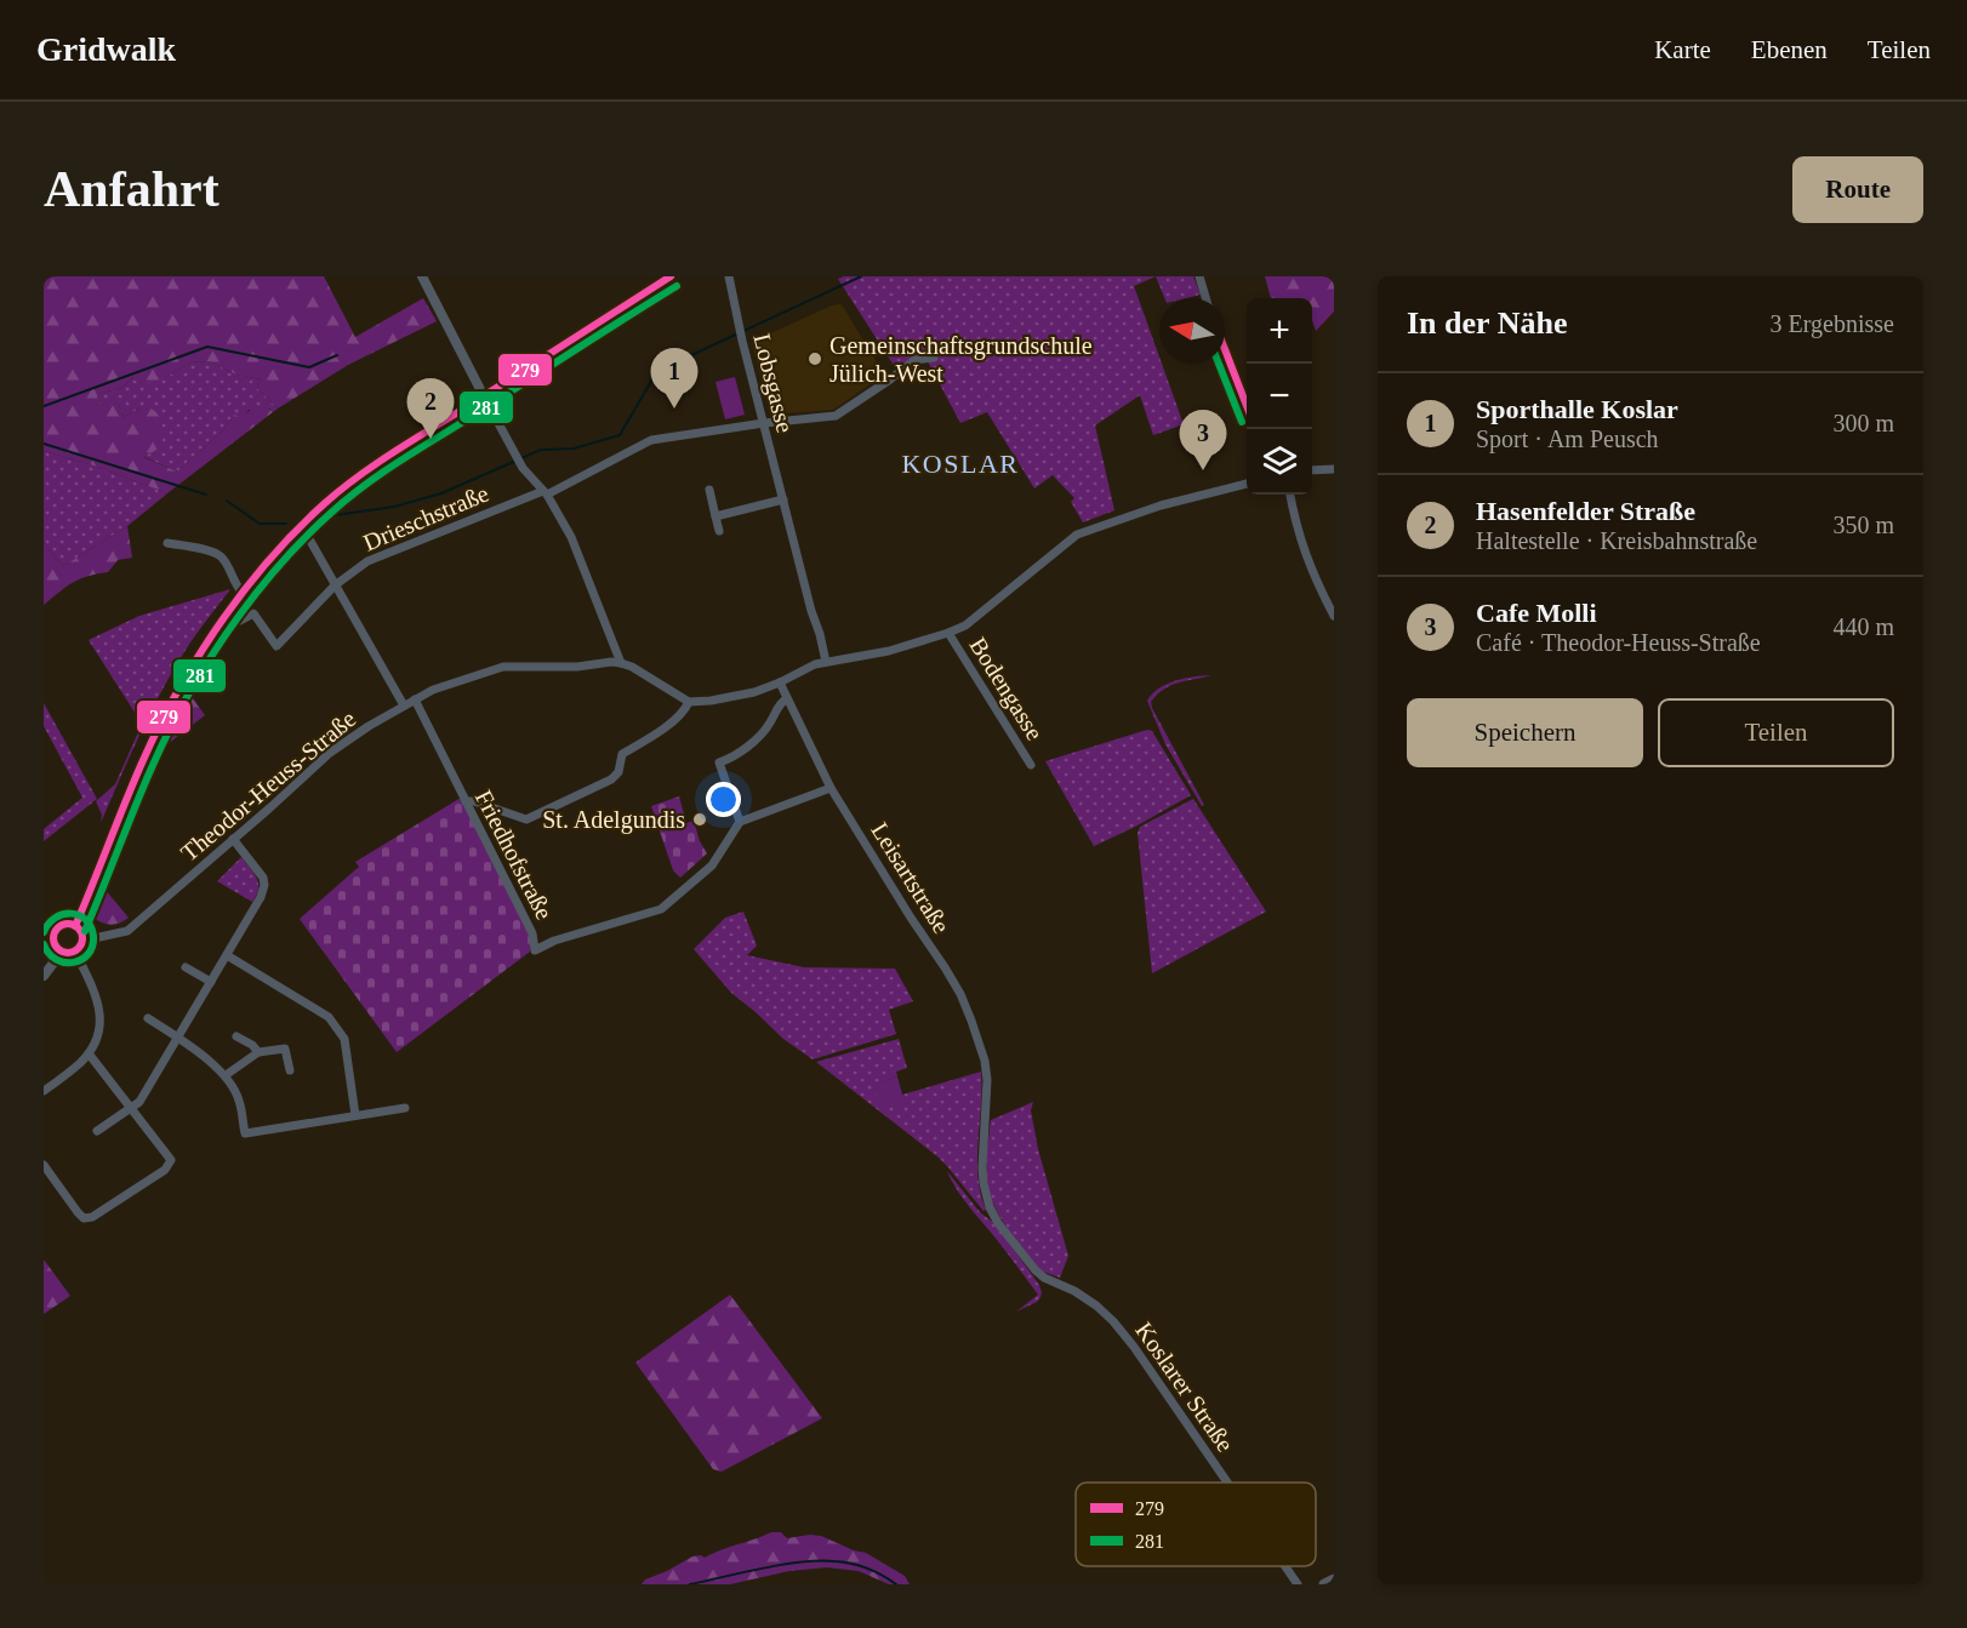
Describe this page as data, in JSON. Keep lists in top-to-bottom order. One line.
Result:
{"streets":{"street":["Lobsgasse","Drieschstraße","Bodengasse","Theodor-Heuss-Straße","Friedhofstraße","Leisartstraße","Koslarer Straße"]},"crossings":[["Lobsgasse","Drieschstraße"],["Theodor-Heuss-Straße","Friedhofstraße"],["Leisartstraße","Koslarer Straße"]],"districts":["KOSLAR"],"places":["Gemeinschaftsgrundschule Jülich-West","St. Adelgundis"],"lines":["transit line 279","transit line 281"],"legend":["279","281"],"north":"left","page":{"header":"Gridwalk","nav":["Karte","Ebenen","Teilen"],"buttons":["Route",["Speichern","Teilen"]],"title":"Anfahrt","heading":["In der Nähe","3 Ergebnisse"],"map_buttons":["+","−"],"pins":["1","2","3"],"list":[{"mark":"1","name":"Sporthalle Koslar","note":"Sport · Am Peusch","value":"300 m"},{"mark":"2","name":"Hasenfelder Straße","note":"Haltestelle · Kreisbahnstraße","value":"350 m"},{"mark":"3","name":"Cafe Molli","note":"Café · Theodor-Heuss-Straße","value":"440 m"}]}}
